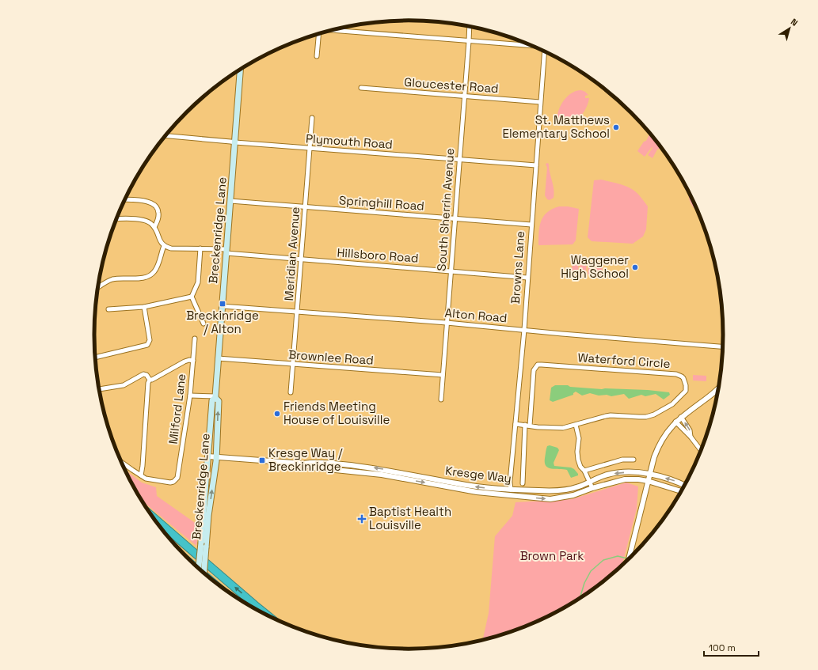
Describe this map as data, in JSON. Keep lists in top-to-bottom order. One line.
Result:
{"streets":{"main road":["Breckenridge Lane"],"street":["Gloucester Road","Plymouth Road","Springhill Road","South Sherrin Avenue","Meridian Avenue","Hillsboro Road","Browns Lane","Alton Road","Brownlee Road","Waterford Circle","Milford Lane","Kresge Way"]},"crossings":[["Gloucester Road","South Sherrin Avenue"],["Gloucester Road","Browns Lane"],["Plymouth Road","South Sherrin Avenue"],["Plymouth Road","Breckenridge Lane"],["Plymouth Road","Meridian Avenue"],["Plymouth Road","Browns Lane"],["Springhill Road","South Sherrin Avenue"],["Springhill Road","Breckenridge Lane"],["Springhill Road","Meridian Avenue"],["Springhill Road","Browns Lane"],["South Sherrin Avenue","Hillsboro Road"],["South Sherrin Avenue","Alton Road"],["South Sherrin Avenue","Brownlee Road"],["Breckenridge Lane","Hillsboro Road"],["Breckenridge Lane","Alton Road"],["Breckenridge Lane","Brownlee Road"],["Breckenridge Lane","Kresge Way"],["Meridian Avenue","Hillsboro Road"],["Meridian Avenue","Alton Road"],["Meridian Avenue","Brownlee Road"],["Hillsboro Road","Browns Lane"],["Browns Lane","Alton Road"],["Browns Lane","Waterford Circle"],["Browns Lane","Kresge Way"]],"parks":["Brown Park"],"places":{"other":["St. Matthews Elementary School","Waggener High School","Friends Meeting House of Louisville"],"transit":["Breckinridge / Alton","Kresge Way / Breckinridge"],"health":["Baptist Health Louisville"]},"scale_bar":"100 m","north":"top right"}
